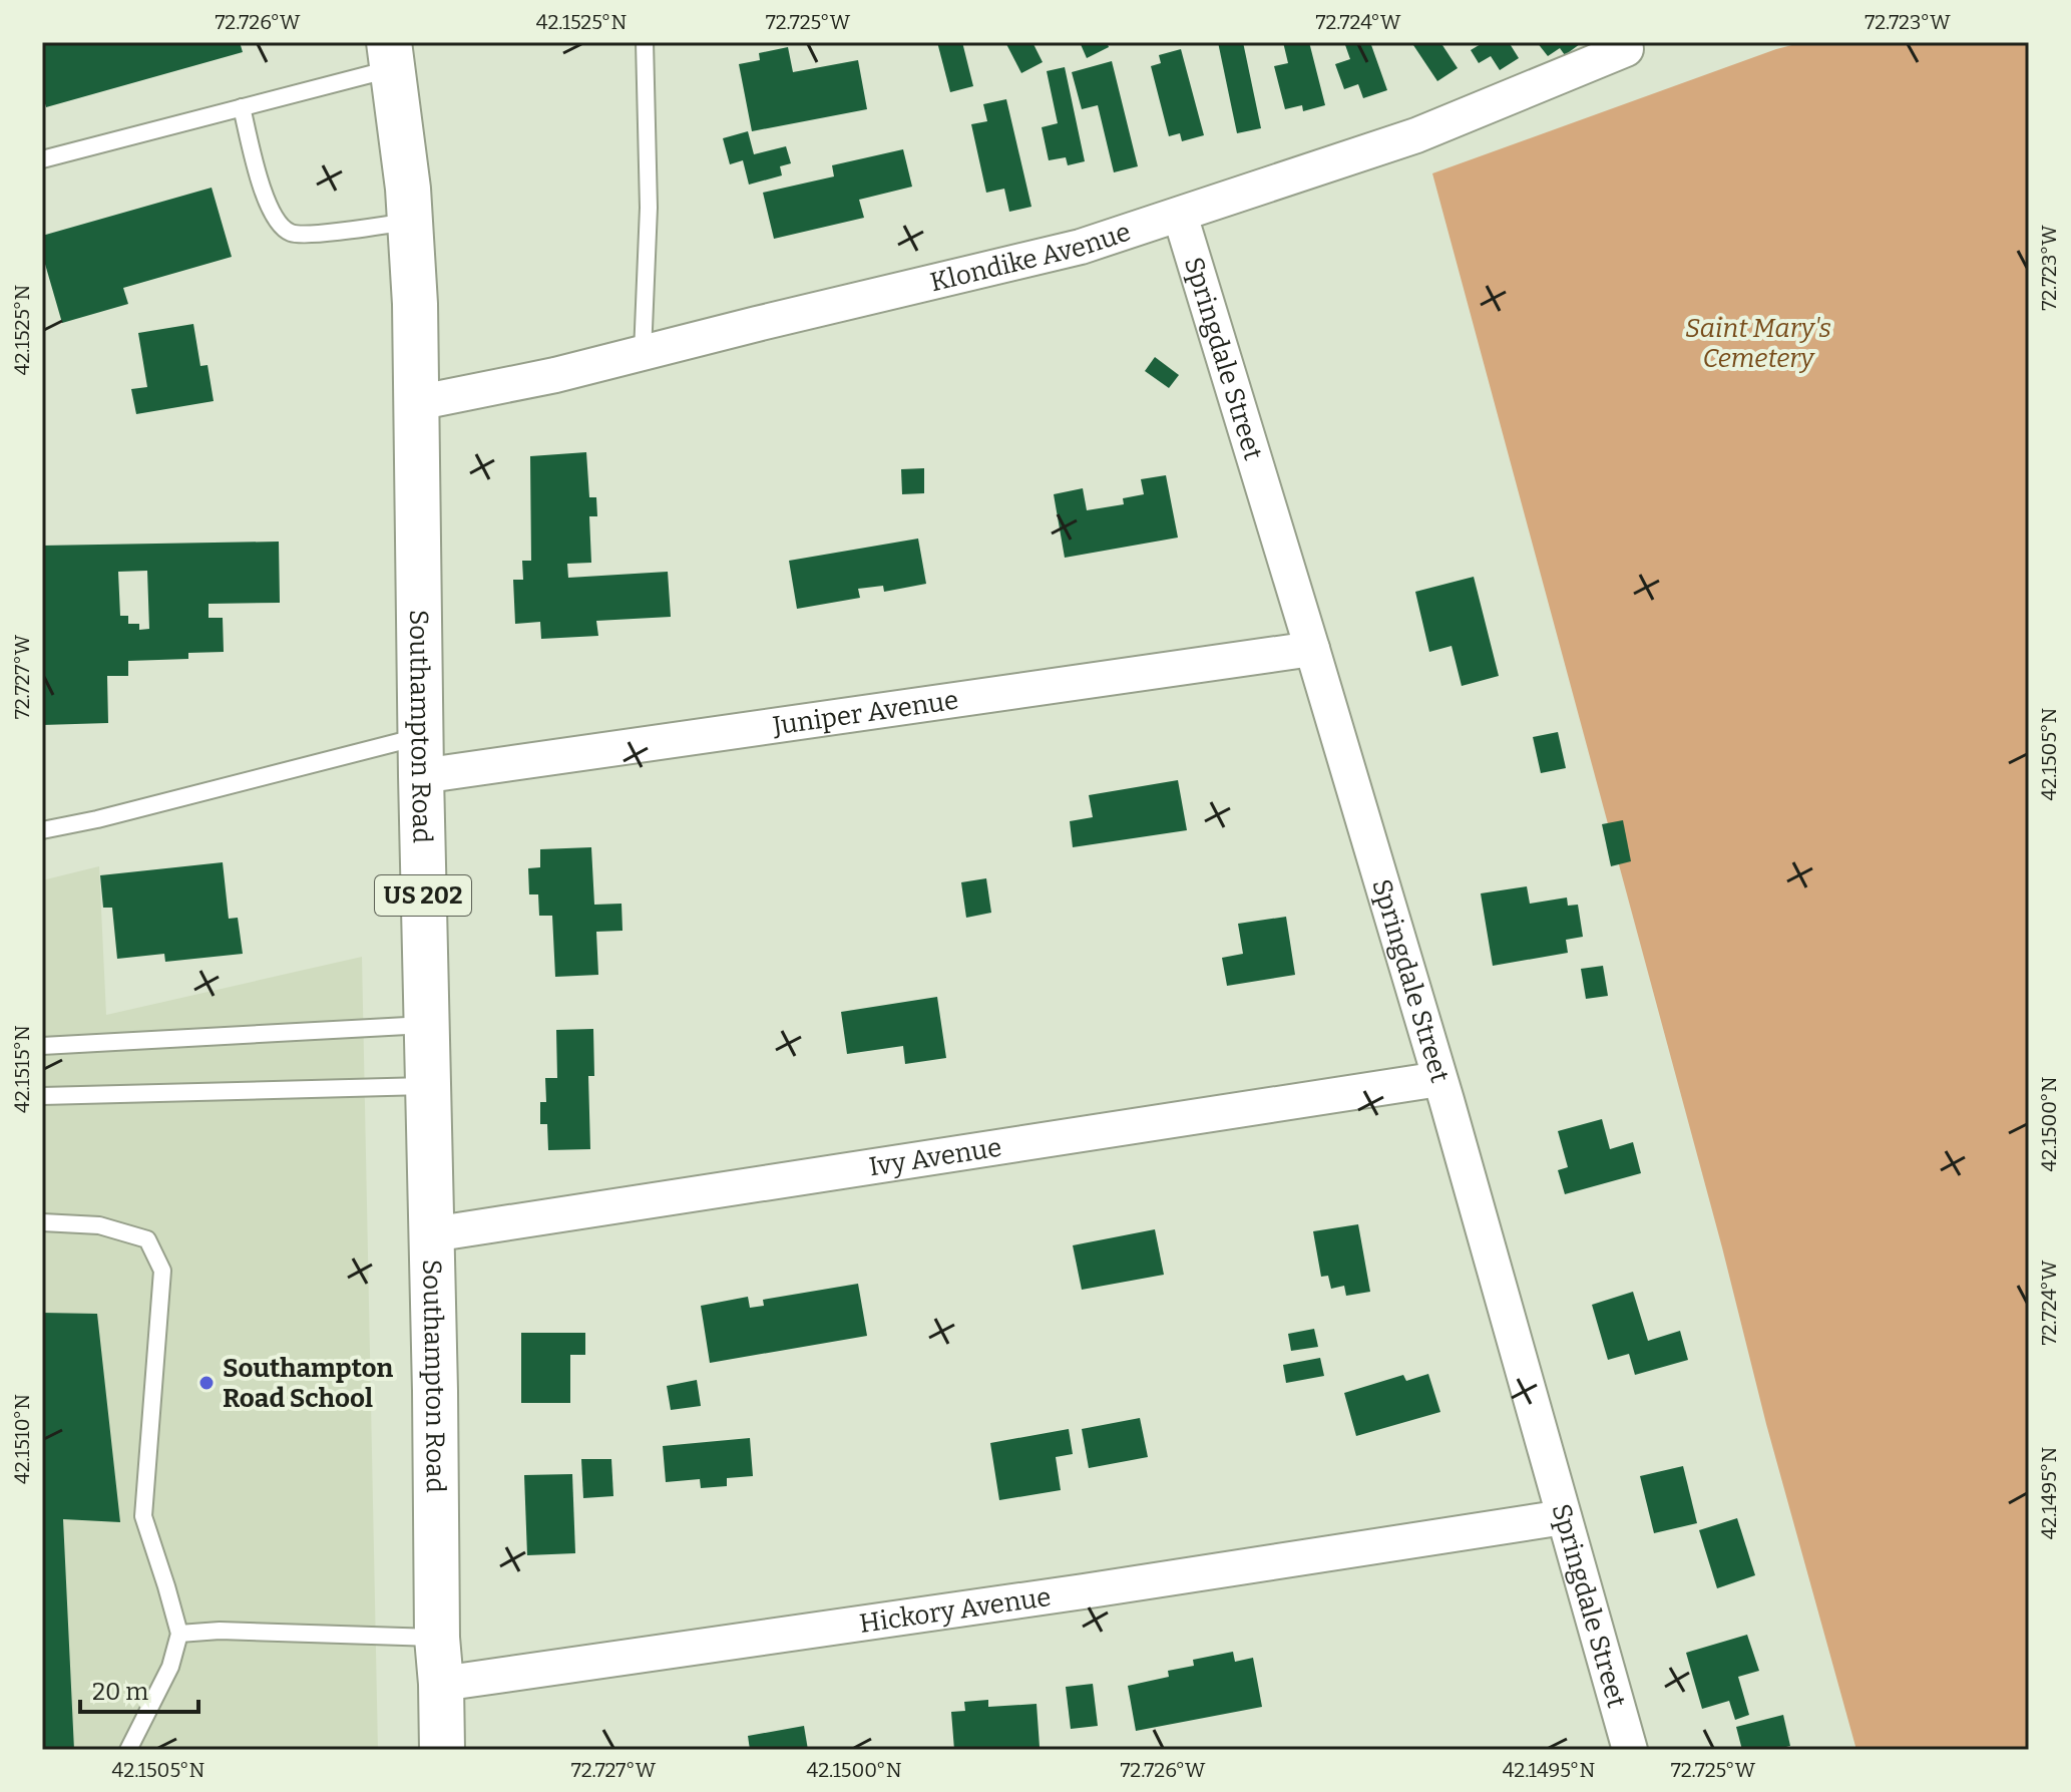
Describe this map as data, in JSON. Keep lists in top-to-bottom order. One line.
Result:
{"streets":{"main road":["Southampton Road","US 202"],"street":["Klondike Avenue","Springdale Street","Juniper Avenue","Ivy Avenue","Hickory Avenue"]},"crossings":[["Klondike Avenue","Springdale Street"],["Klondike Avenue","Southampton Road"],["Springdale Street","Juniper Avenue"],["Springdale Street","Ivy Avenue"],["Springdale Street","Hickory Avenue"],["Juniper Avenue","Southampton Road"],["Southampton Road","Ivy Avenue"],["Southampton Road","Hickory Avenue"]],"parks":["Saint Mary's Cemetery"],"places":["Southampton Road School"],"scale_bar":"20 m","coordinates":["72.726°W","42.1525°N","72.725°W","72.724°W","72.723°W","72.727°W","42.1505°N","42.1515°N","42.1500°N","42.1510°N","42.1495°N"]}
